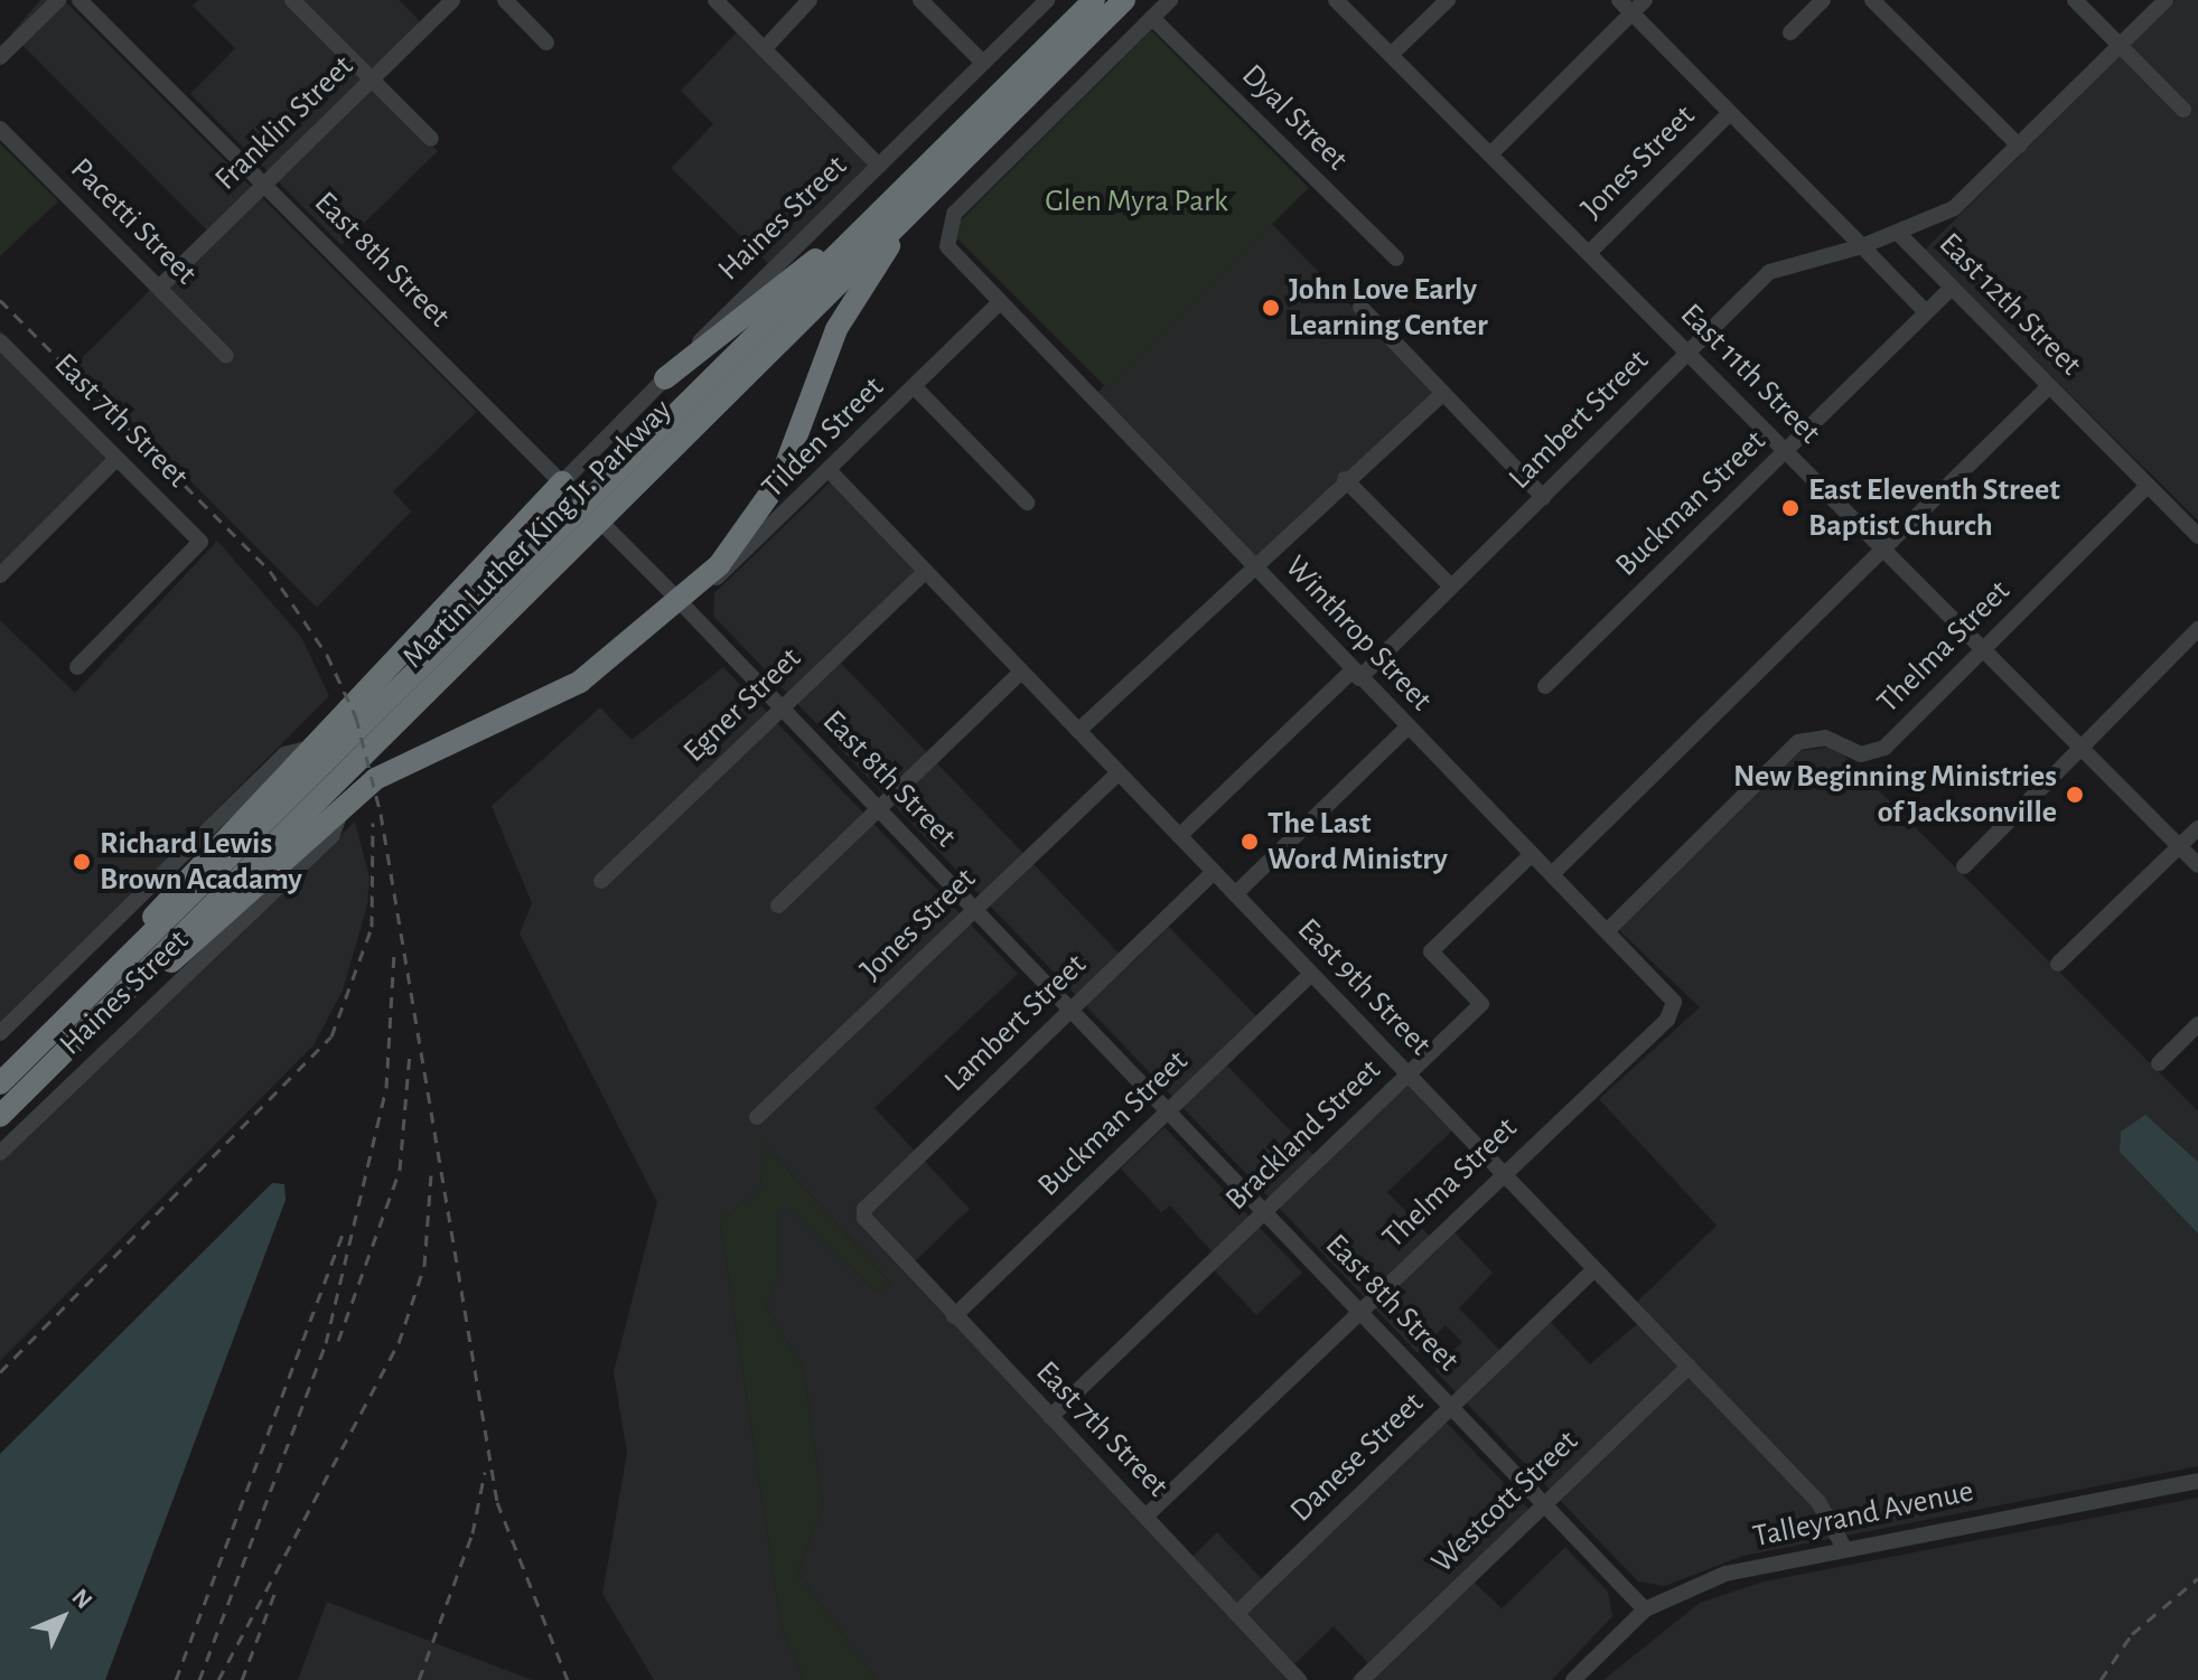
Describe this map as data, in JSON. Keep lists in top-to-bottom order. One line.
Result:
{"streets":{"highway":["Martin Luther King Jr. Parkway"],"street":["Dyal Street","Franklin Street","Jones Street","Haines Street","Pacetti Street","East 8th Street","East 12th Street","East 11th Street","Lambert Street","East 7th Street","Tilden Street","Buckman Street","Winthrop Street","Thelma Street","Egner Street","East 9th Street","Brackland Street","Danese Street","Westcott Street","Talleyrand Avenue"]},"crossings":[["Franklin Street","Pacetti Street"],["Franklin Street","East 8th Street"],["Jones Street","East 8th Street"],["Jones Street","East 11th Street"],["Jones Street","East 9th Street"],["Haines Street","East 8th Street"],["East 8th Street","Lambert Street"],["East 8th Street","Tilden Street"],["East 8th Street","Buckman Street"],["East 8th Street","Thelma Street"],["East 8th Street","Egner Street"],["East 8th Street","Brackland Street"],["East 8th Street","Danese Street"],["East 8th Street","Westcott Street"],["East 8th Street","Talleyrand Avenue"],["East 12th Street","Lambert Street"],["East 12th Street","Buckman Street"],["East 12th Street","Thelma Street"],["East 11th Street","Lambert Street"],["East 11th Street","Buckman Street"],["East 11th Street","Thelma Street"],["Lambert Street","East 7th Street"],["Lambert Street","Winthrop Street"],["Lambert Street","East 9th Street"],["East 7th Street","Buckman Street"],["East 7th Street","Thelma Street"],["East 7th Street","Brackland Street"],["East 7th Street","Danese Street"],["Tilden Street","Winthrop Street"],["Tilden Street","East 9th Street"],["Buckman Street","East 9th Street"],["Winthrop Street","Thelma Street"],["Winthrop Street","Brackland Street"],["Thelma Street","East 9th Street"],["Egner Street","East 9th Street"],["East 9th Street","Brackland Street"],["East 9th Street","Danese Street"],["East 9th Street","Westcott Street"],["East 9th Street","Talleyrand Avenue"]],"parks":["Glen Myra Park"],"places":["John Love Early Learning Center","East Eleventh Street Baptist Church","New Beginning Ministries of Jacksonville","The Last Word Ministry","Richard Lewis Brown Acadamy"],"north":"top right"}
